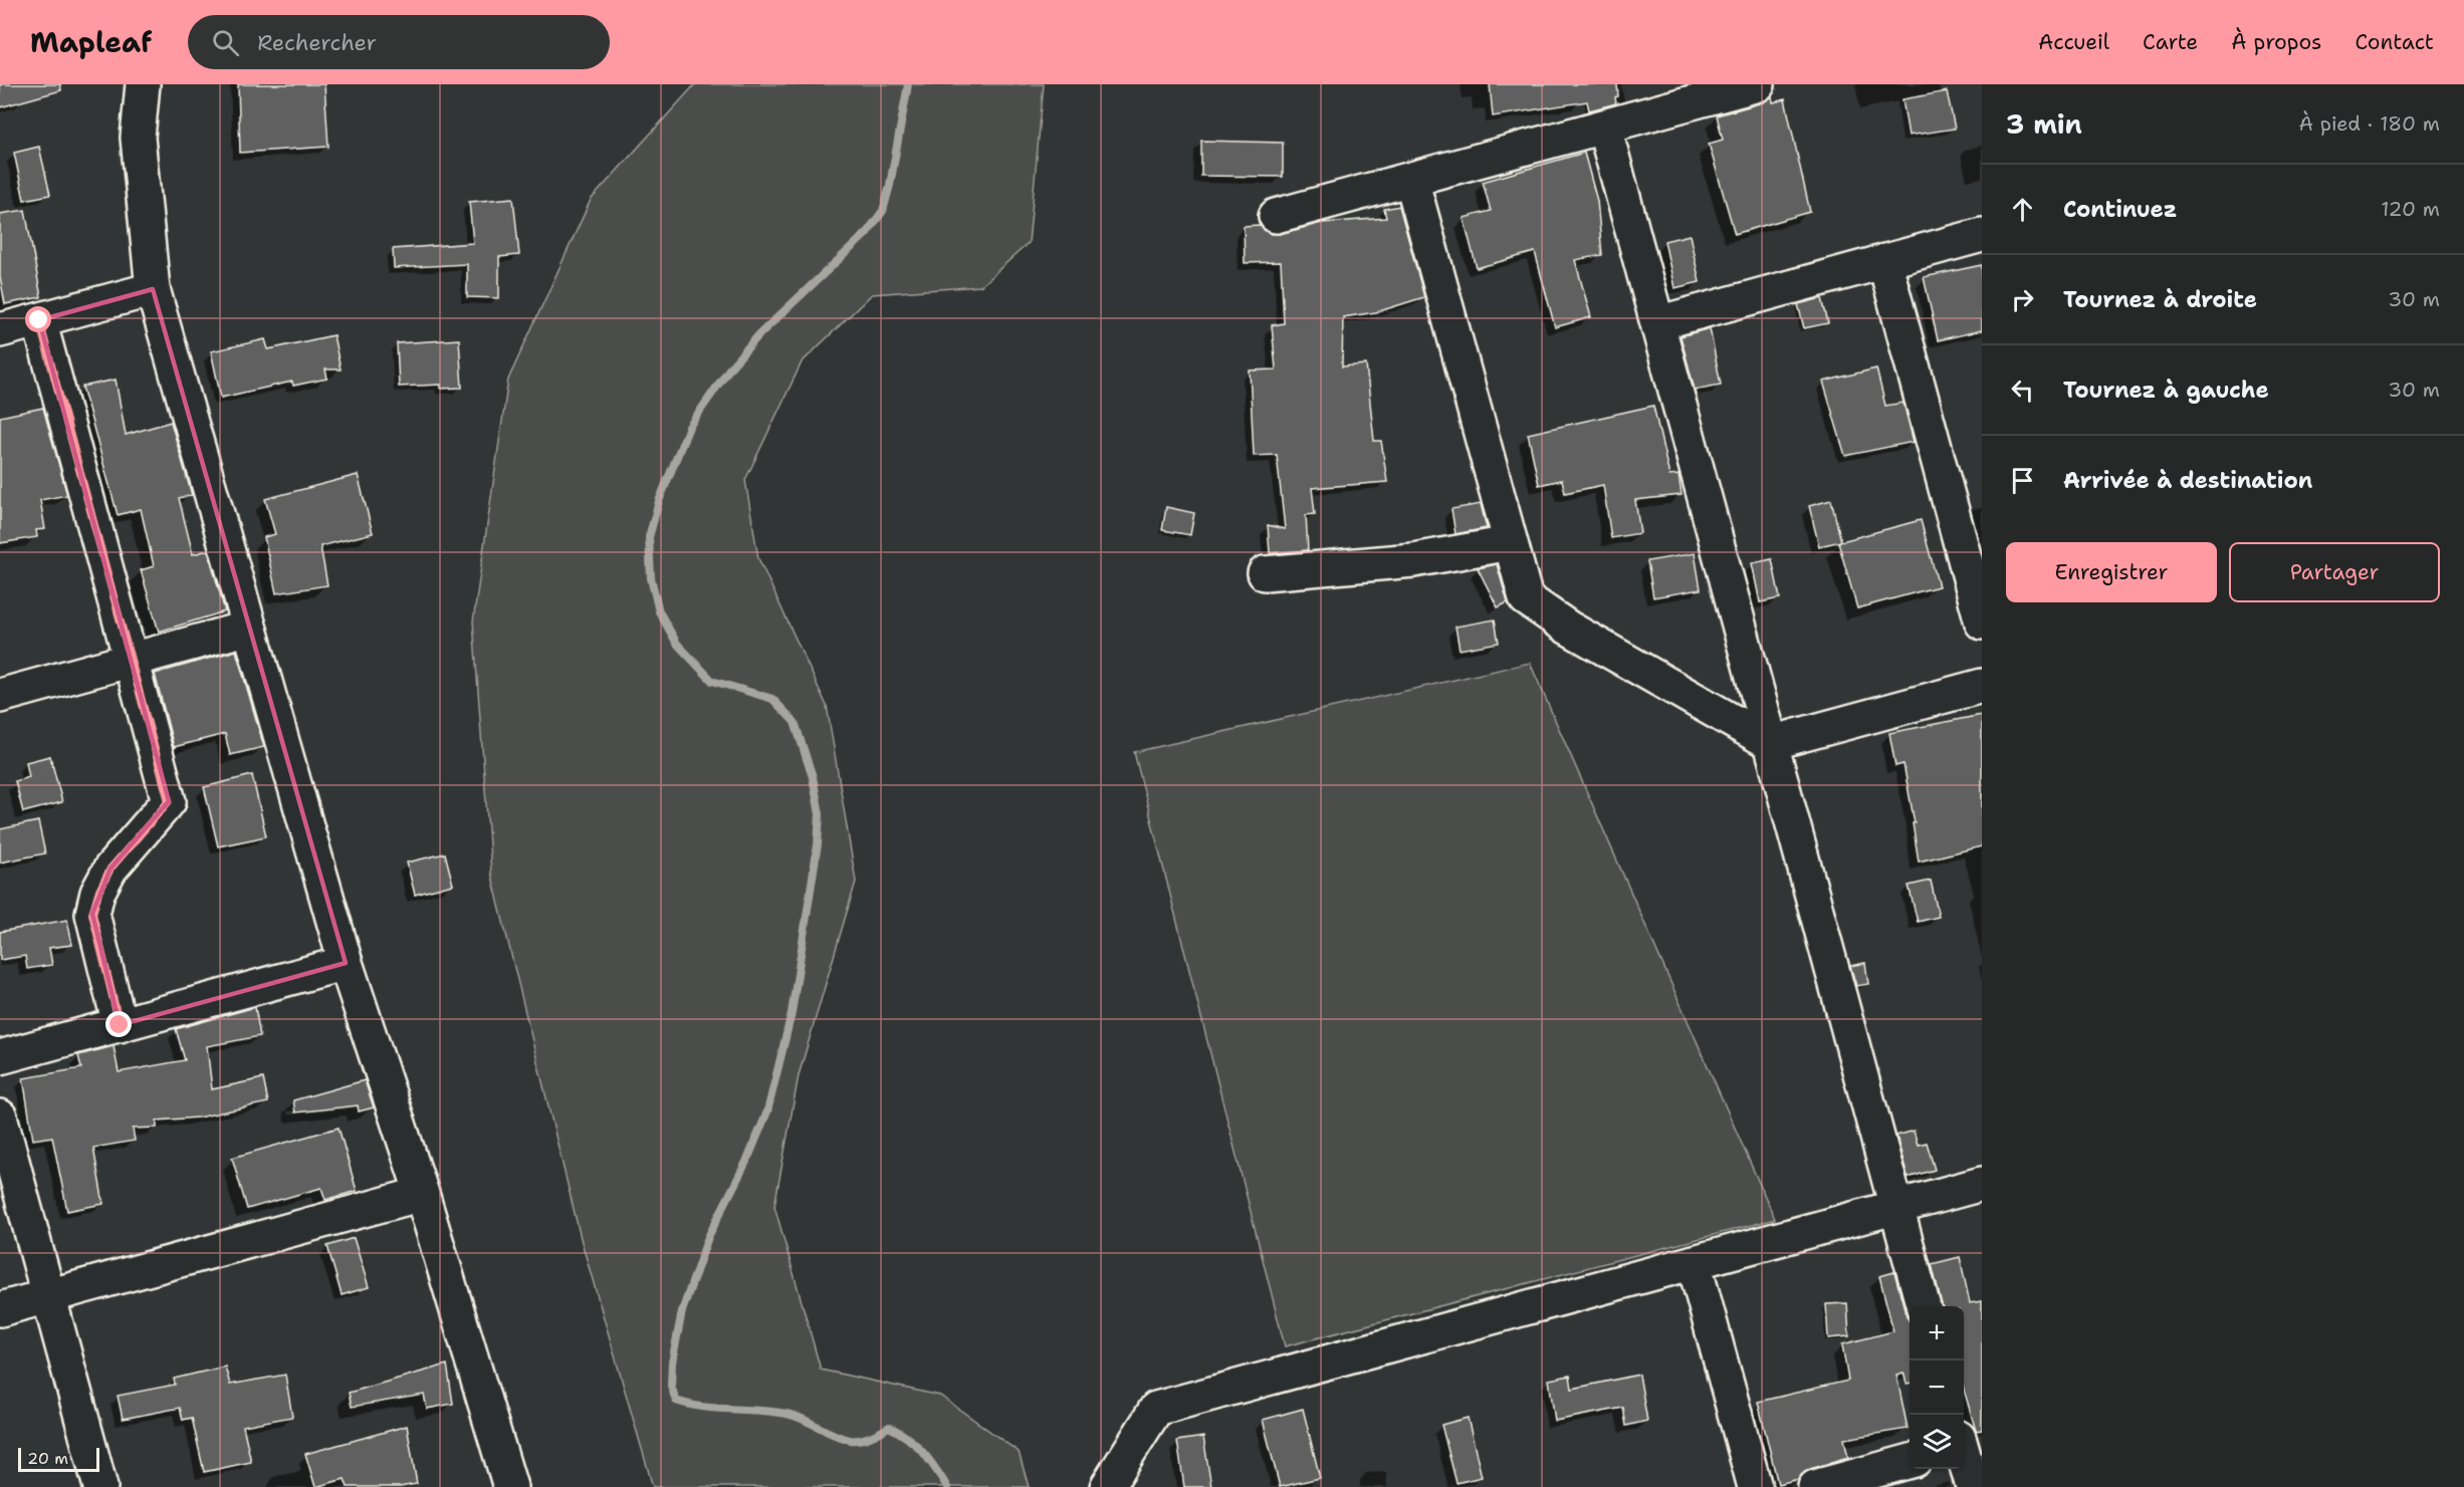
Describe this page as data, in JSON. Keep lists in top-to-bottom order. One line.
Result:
{"scale_bar":"20 m","page":{"header":"Mapleaf","search":"Rechercher","nav":["Accueil","Carte","À propos","Contact"],"heading":["3 min","À pied · 180 m"],"list":[["Continuez","120 m"],["Tournez à droite","30 m"],["Tournez à gauche","30 m"],"Arrivée à destination"],"buttons":["Enregistrer","Partager"],"map_buttons":["+","−"],"scale":"20 m"}}
